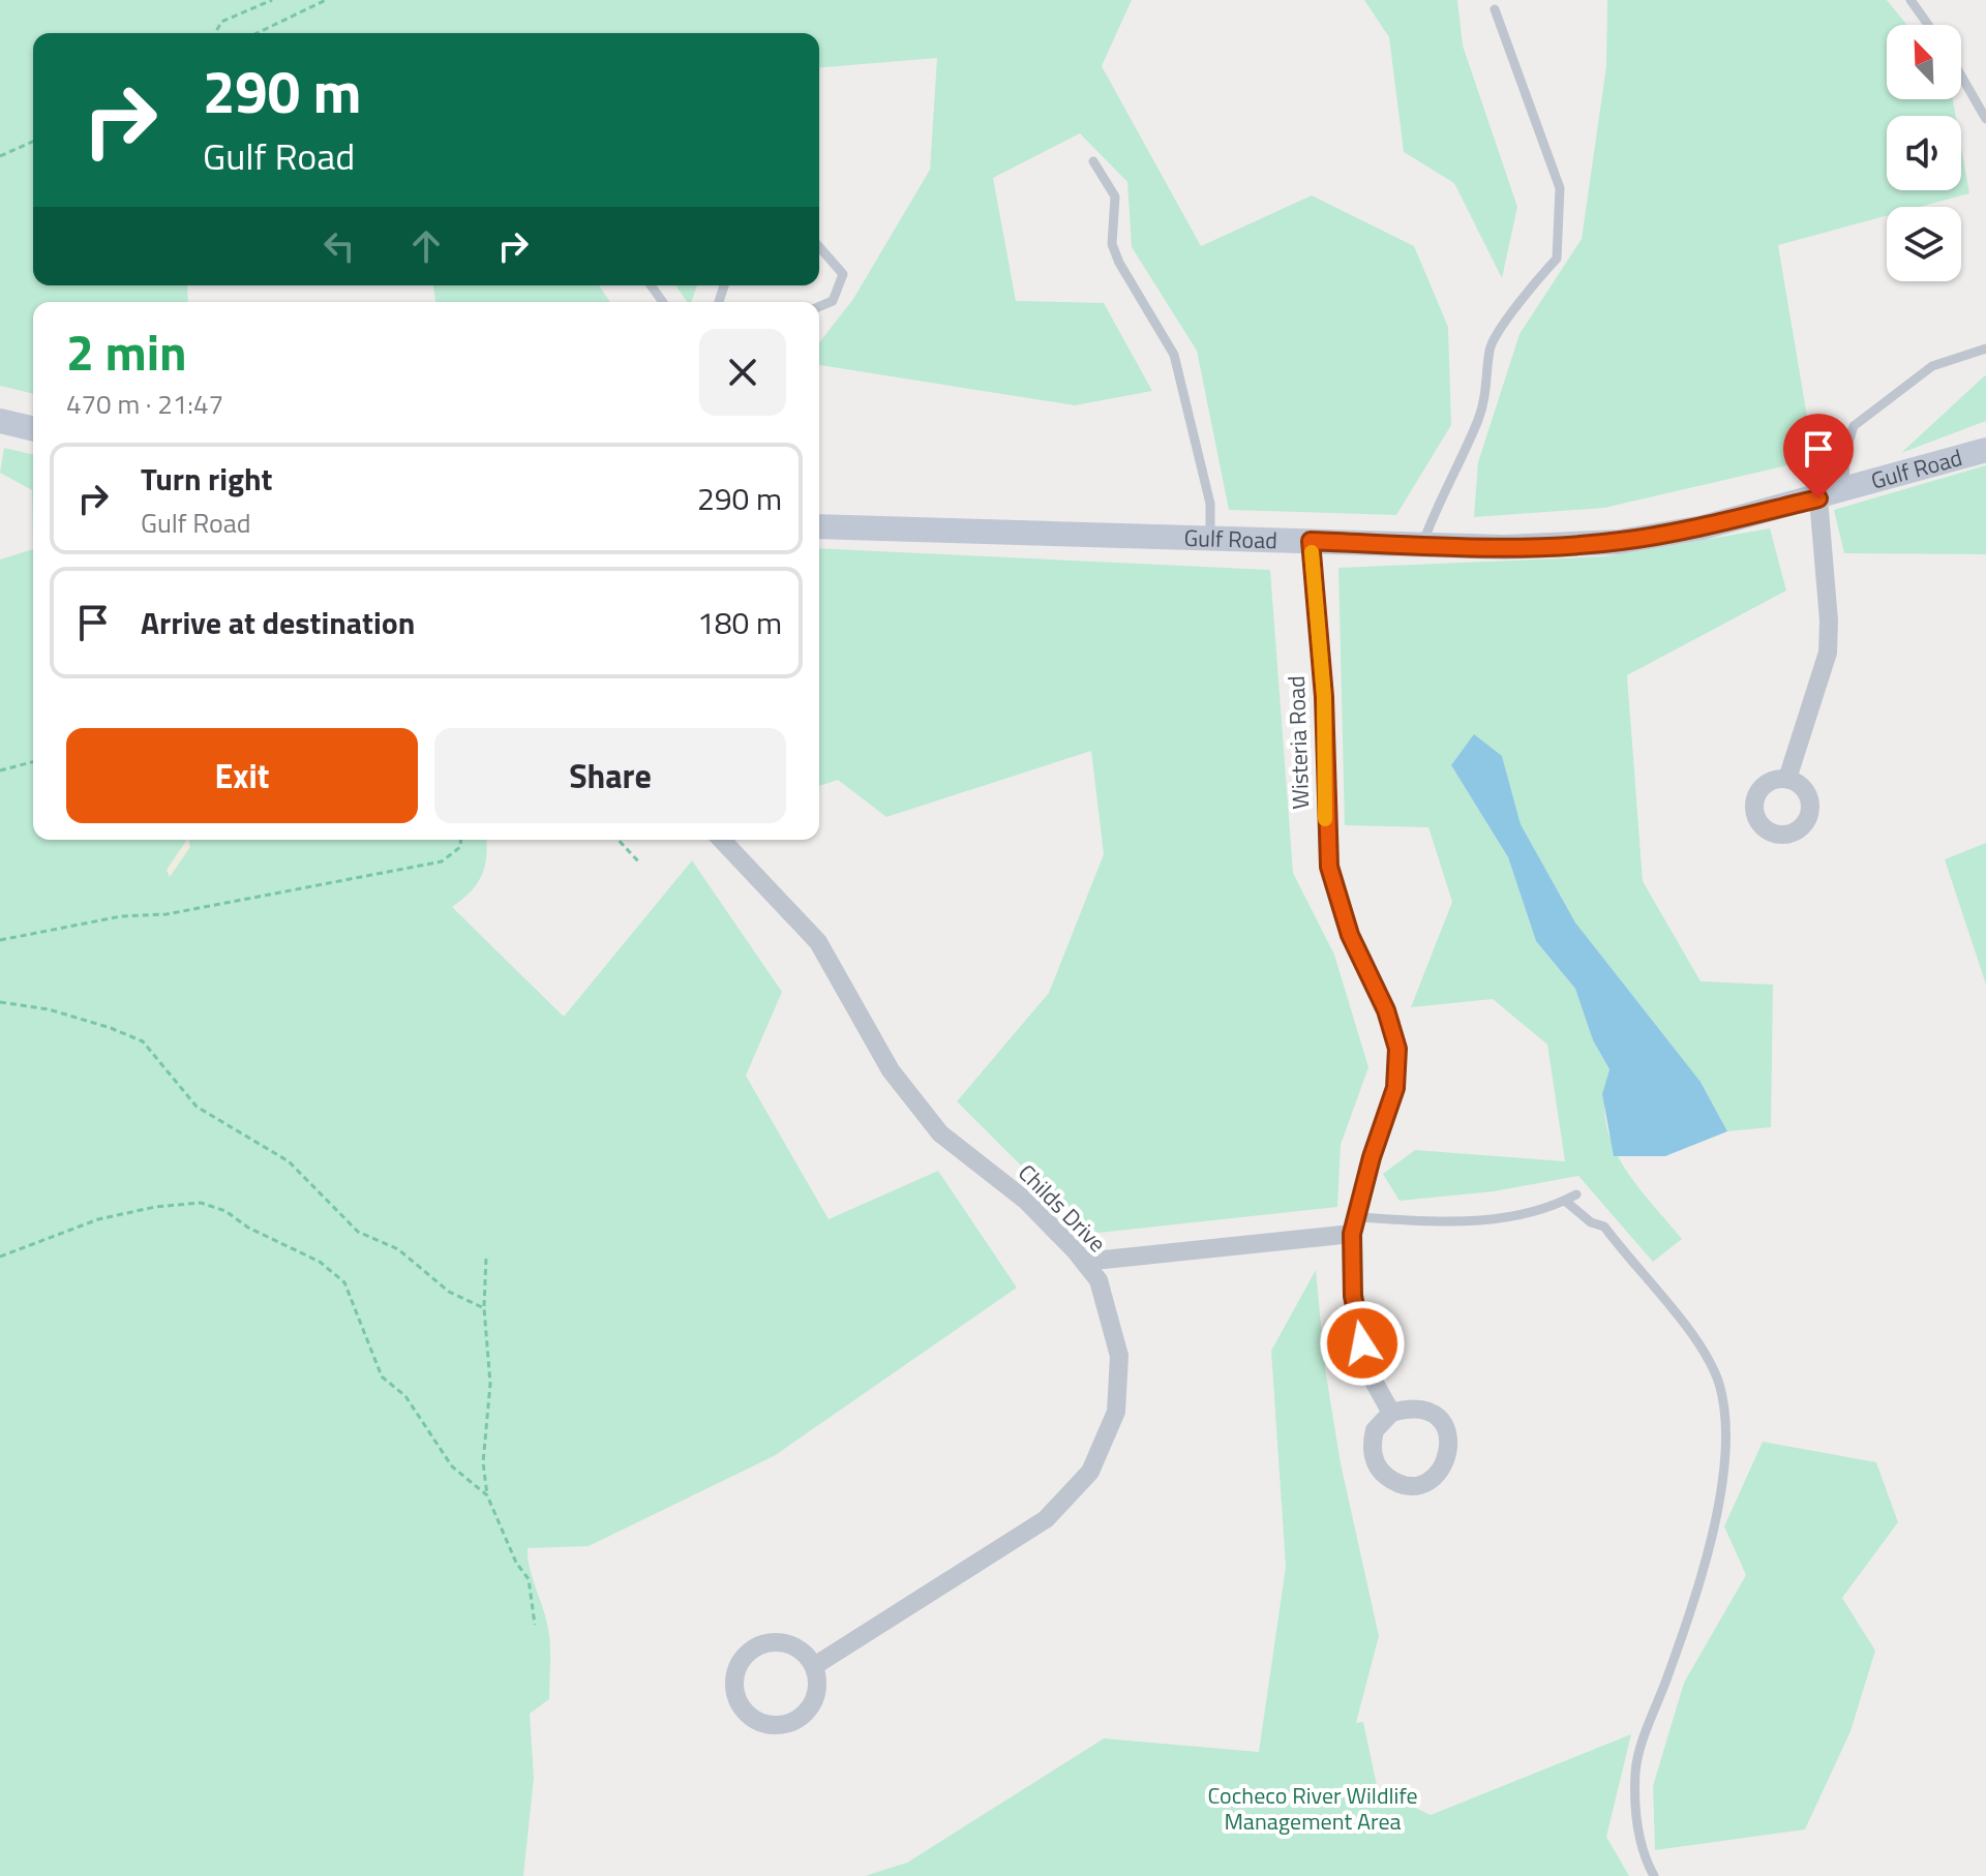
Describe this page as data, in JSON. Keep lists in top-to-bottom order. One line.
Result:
{"streets":{"street":["Gulf Road","Wisteria Road","Childs Drive"]},"crossings":[["Gulf Road","Wisteria Road"]],"parks":["Cocheco River Wildlife Management Area"],"north":"top left","page":{"turn":["290 m","Gulf Road"],"heading":["2 min","470 m · 21:47"],"list":[{"name":"Turn right","note":"Gulf Road","value":"290 m"},{"name":"Arrive at destination","value":"180 m"}],"buttons":["Exit","Share"]}}
